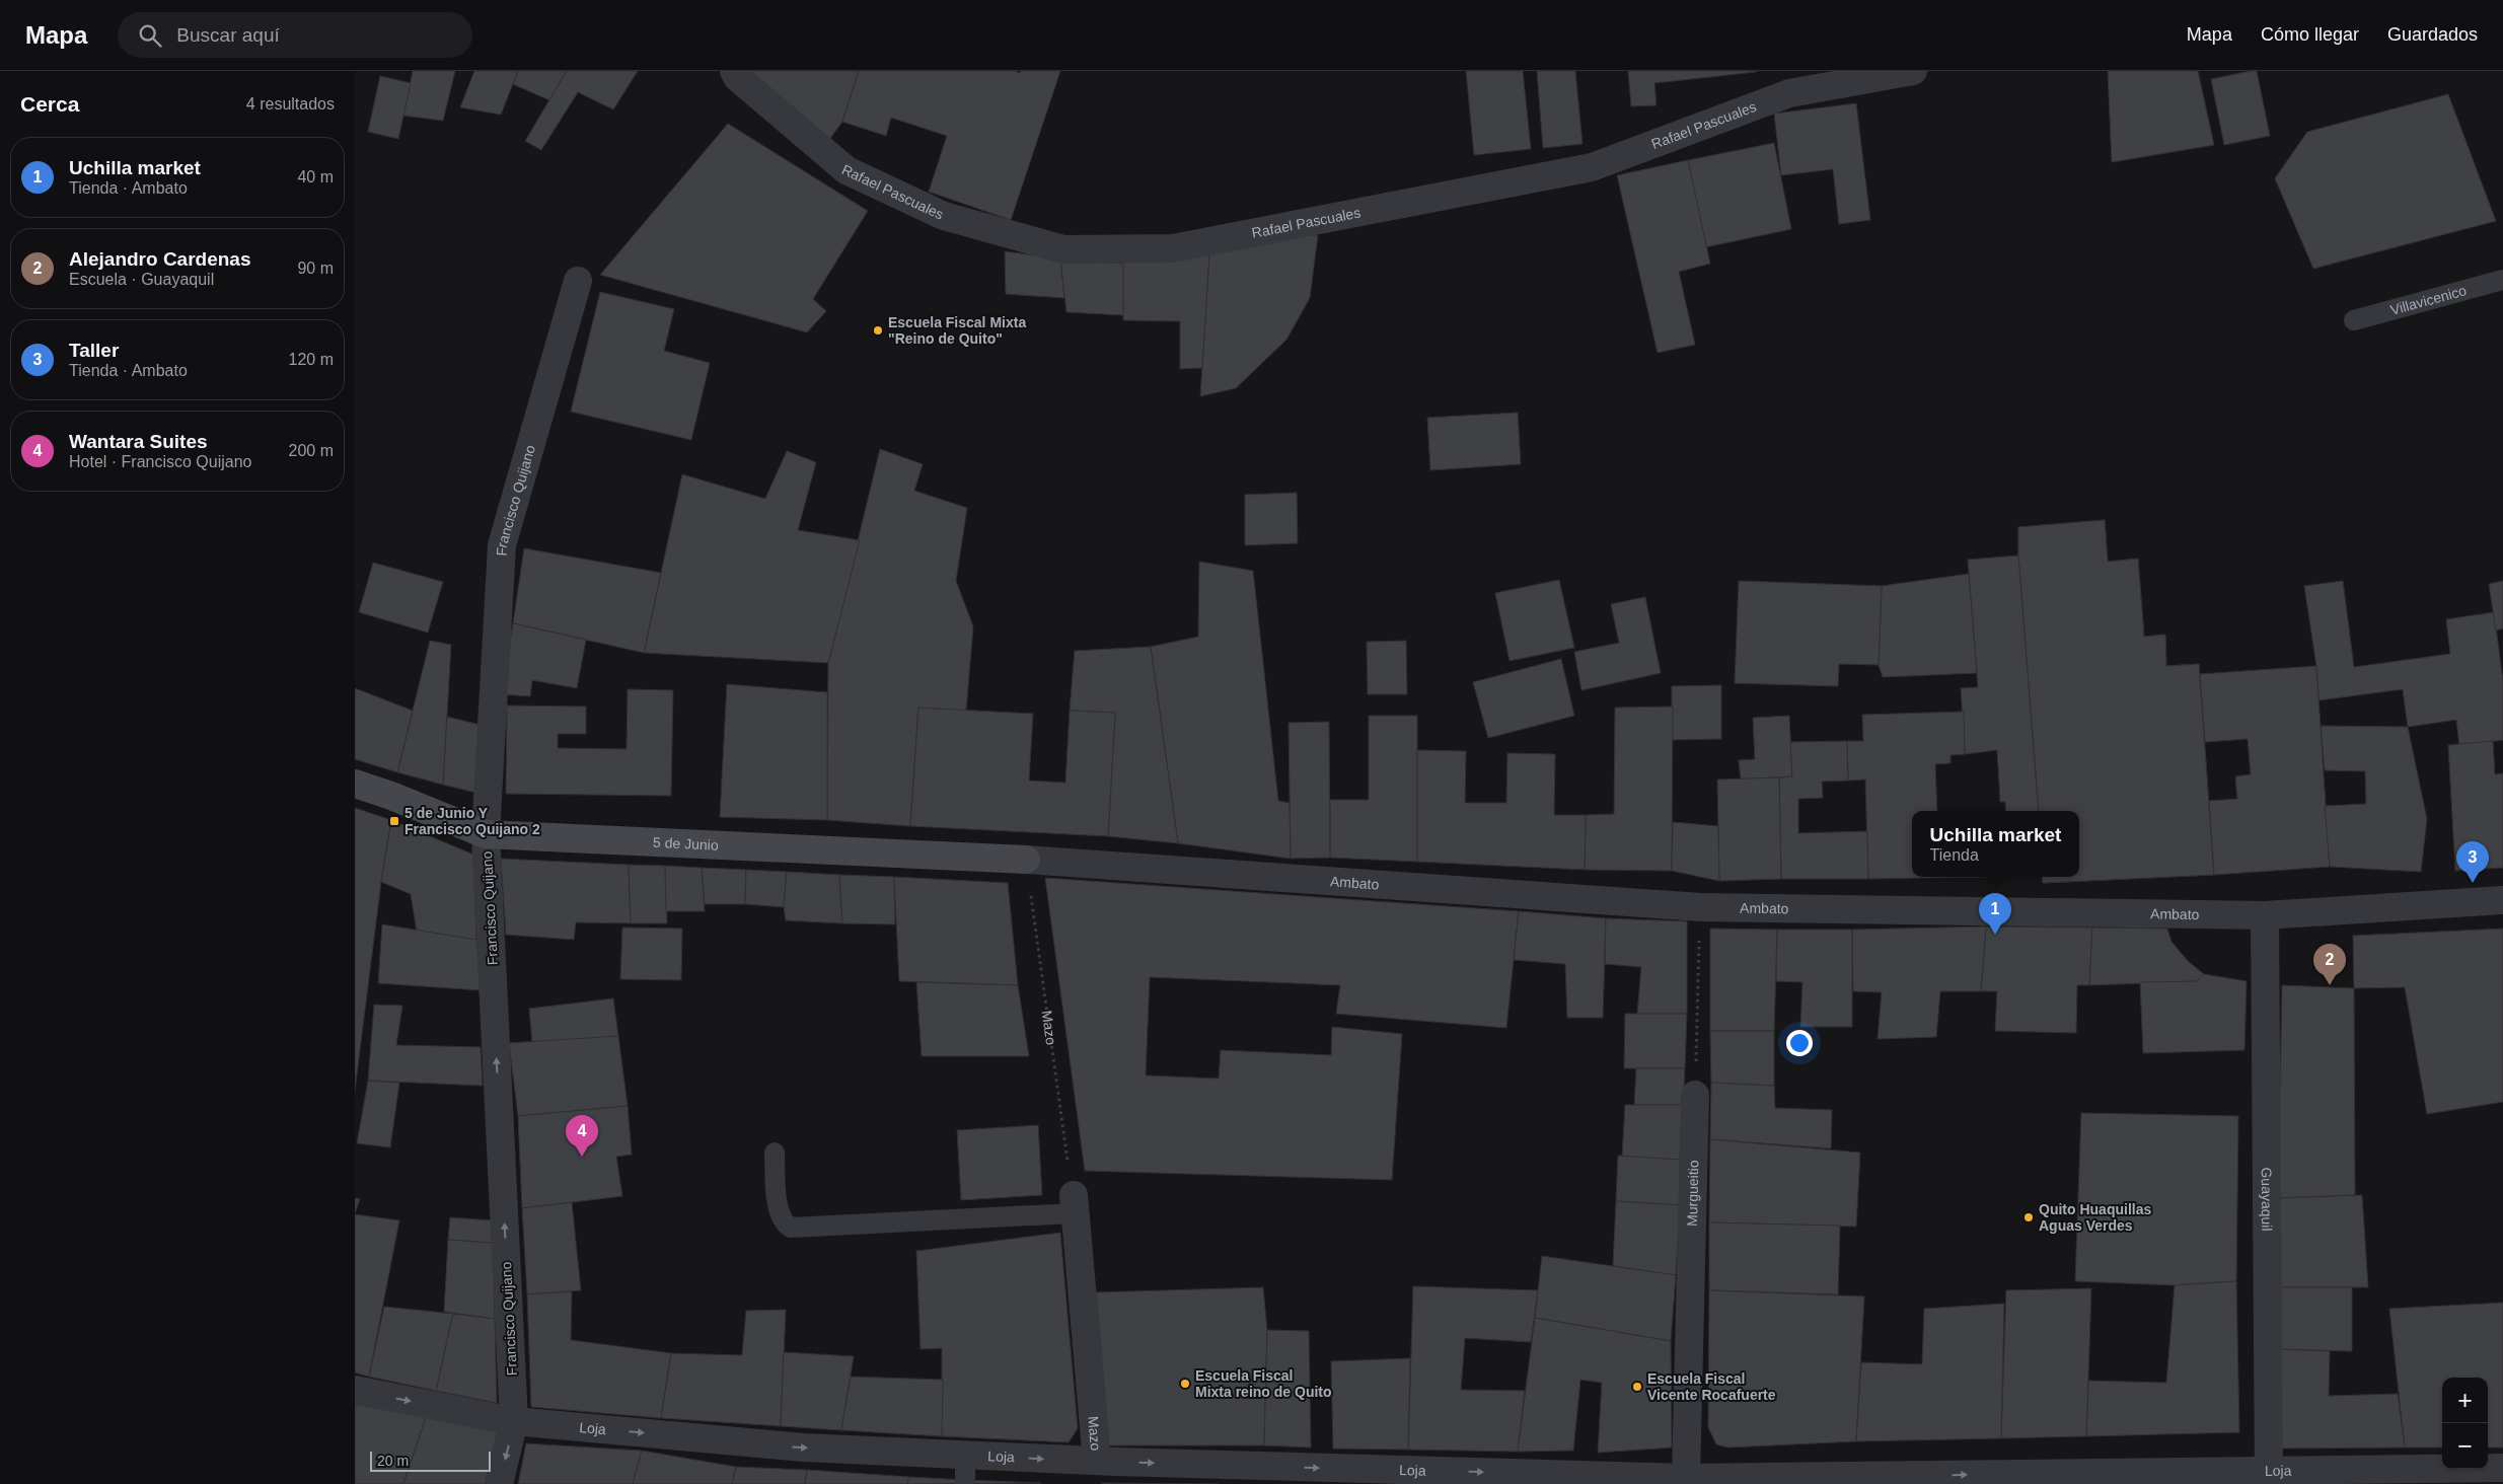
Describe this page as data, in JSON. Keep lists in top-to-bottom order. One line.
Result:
{"streets":{"street":["Rafael Pascuales","Francisco Quijano","5 de Junio","Ambato","Mazo","Murgueitio","Guayaquil","Loja"],"lane":["Villavicenico"]},"crossings":[["Francisco Quijano","5 de Junio"],["Francisco Quijano","Loja"],["5 de Junio","Ambato"],["Ambato","Guayaquil"],["Mazo","Loja"],["Murgueitio","Loja"],["Guayaquil","Loja"]],"one_way":["Francisco Quijano","Loja"],"places":{"other":["Escuela Fiscal Mixta \"Reino de Quito\"","Quito Huaquillas Aguas Verdes","Escuela Fiscal Mixta reino de Quito","Escuela Fiscal Vicente Rocafuerte"],"transit":["5 de Junio Y Francisco Quijano 2"]},"scale_bar":"20 m","page":{"header":"Mapa","search":"Buscar aquí","nav":["Mapa","Cómo llegar","Guardados"],"heading":["Cerca","4 resultados"],"list":[{"mark":"1","name":"Uchilla market","note":"Tienda · Ambato","value":"40 m"},{"mark":"2","name":"Alejandro Cardenas","note":"Escuela · Guayaquil","value":"90 m"},{"mark":"3","name":"Taller","note":"Tienda · Ambato","value":"120 m"},{"mark":"4","name":"Wantara Suites","note":"Hotel · Francisco Quijano","value":"200 m"}],"popup":["Uchilla market","Tienda"],"pins":["3","1","2","4"],"map_buttons":["+","−"],"scale":"20 m"}}
